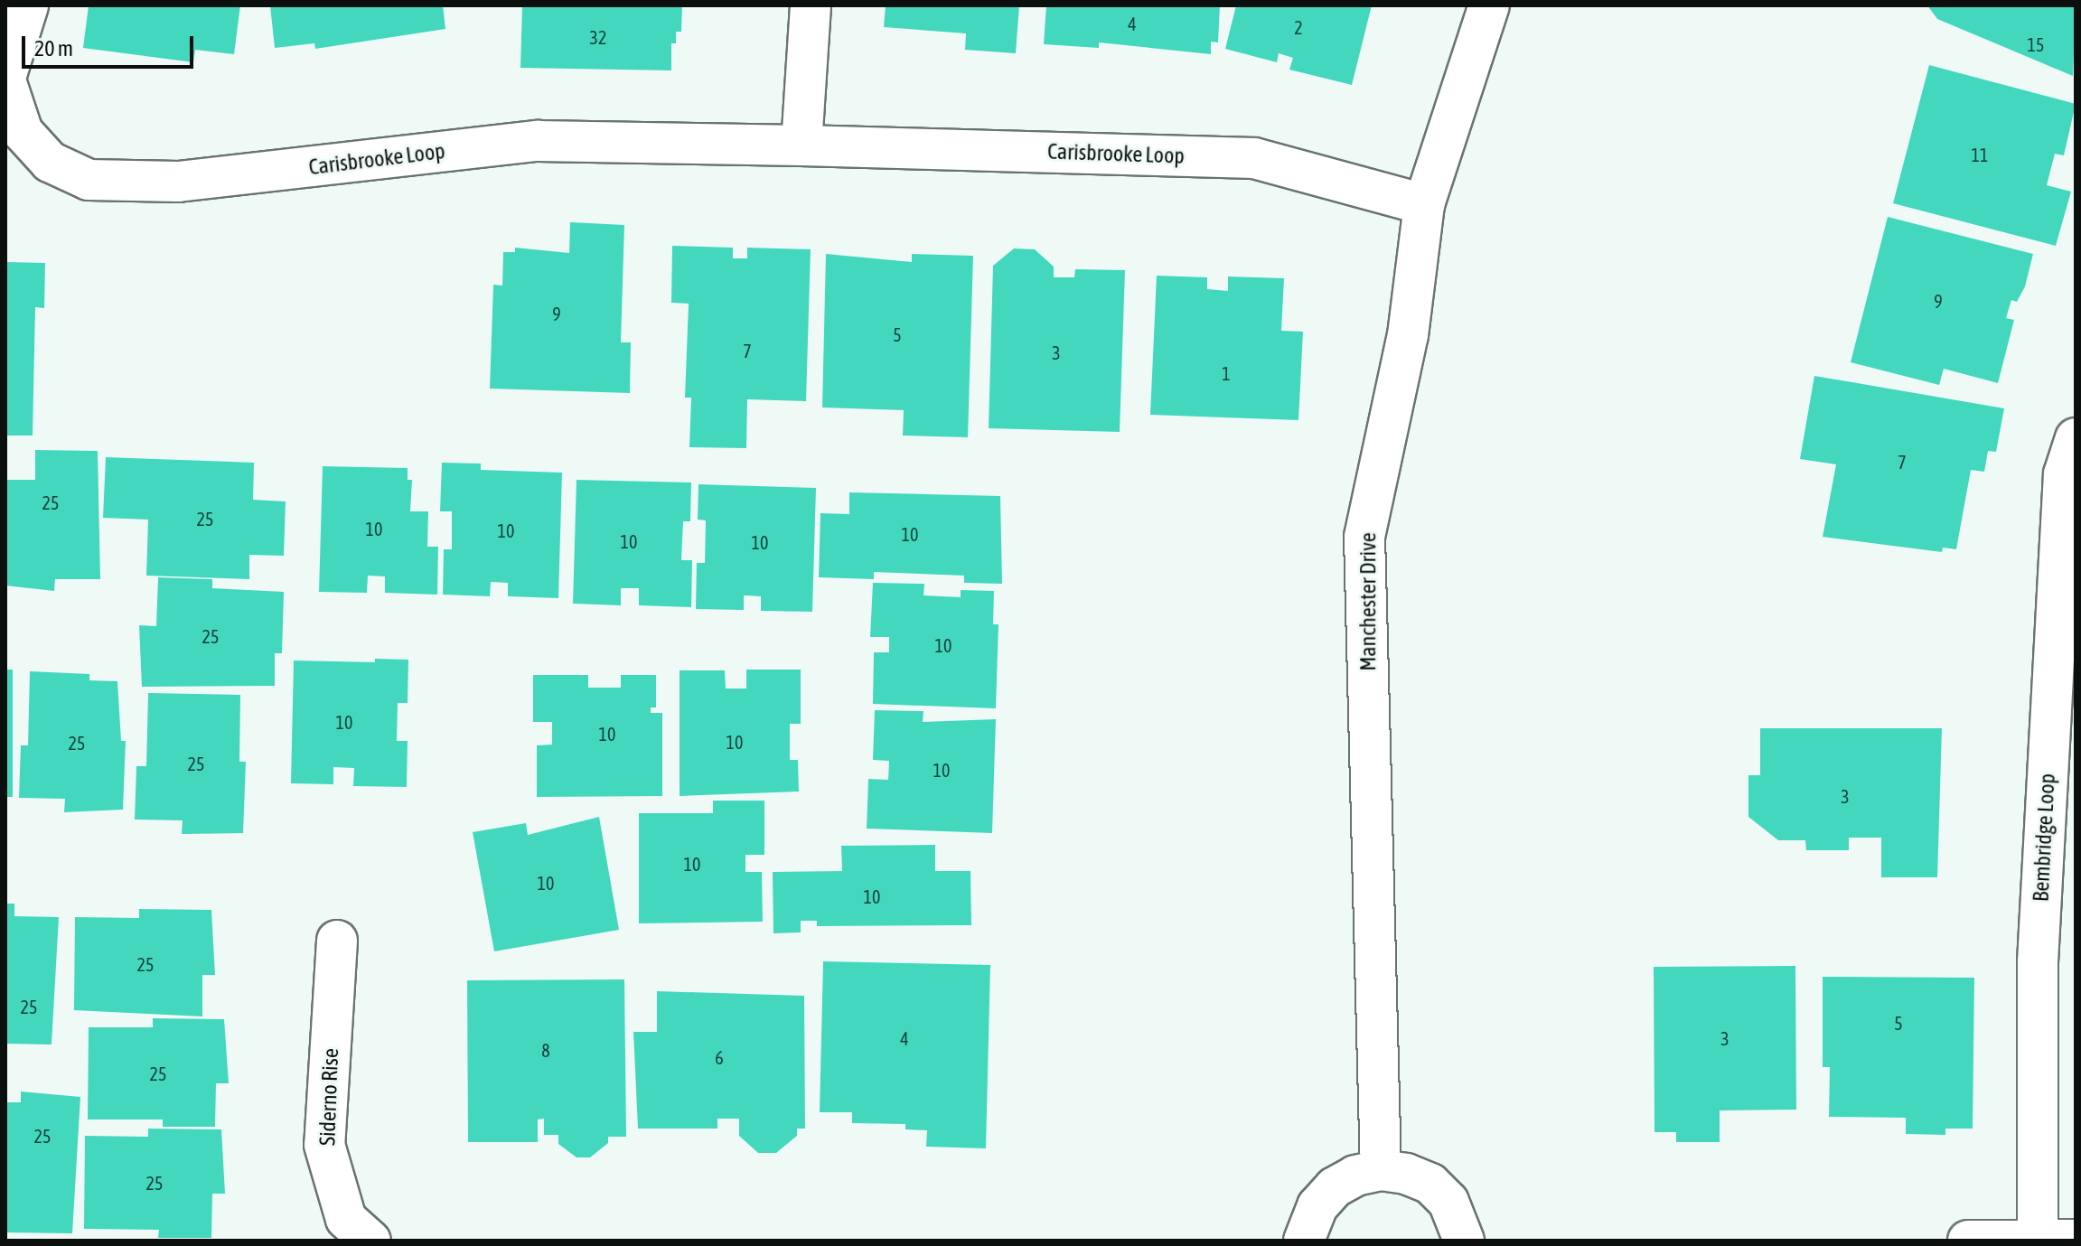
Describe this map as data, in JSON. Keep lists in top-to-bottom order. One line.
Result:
{"streets":{"street":["Carisbrooke Loop","Manchester Drive","Bembridge Loop","Siderno Rise"]},"crossings":[["Carisbrooke Loop","Manchester Drive"]],"house_numbers":["4","2","32","15","11","9","9","5","7","3","1","7","25","25","10","10","10","10","10","25","10","10","10","10","25","25","10","3","10","10","10","25","25","5","4","3","8","6","25","25","25"],"scale_bar":"20 m"}
